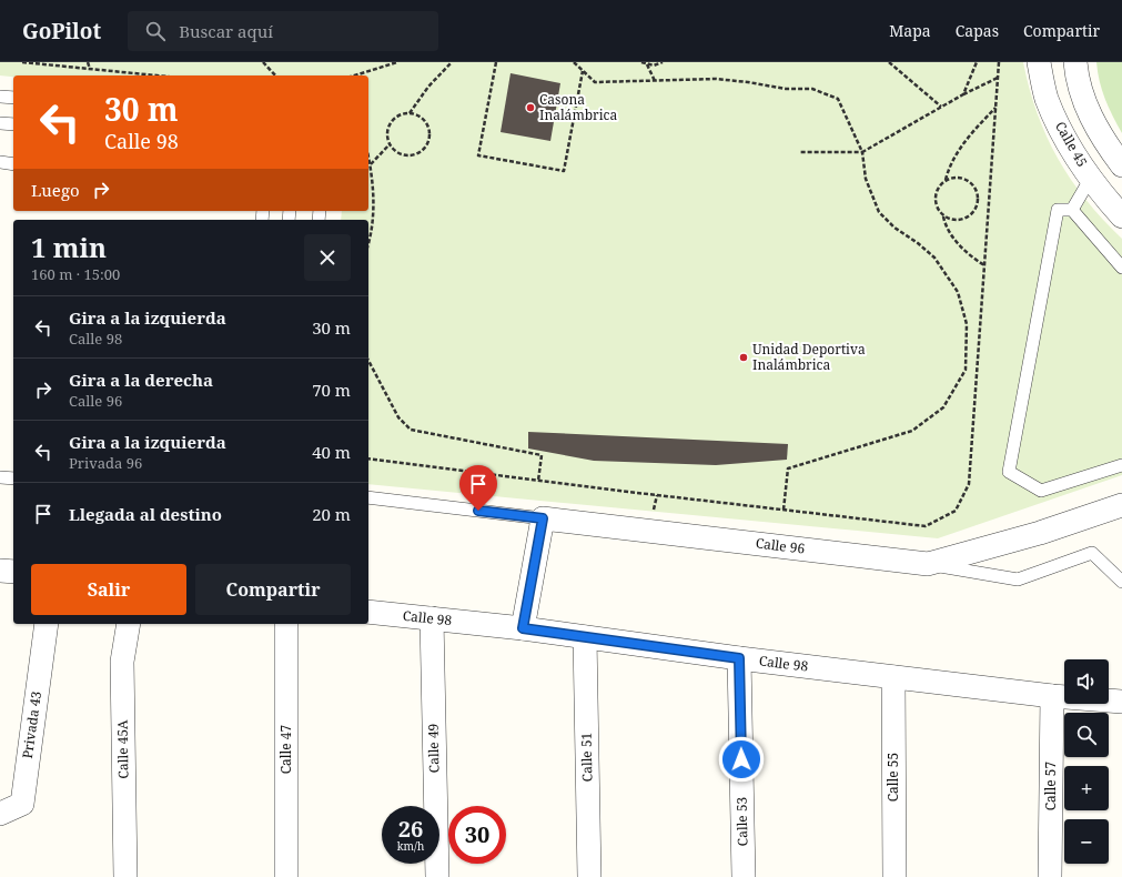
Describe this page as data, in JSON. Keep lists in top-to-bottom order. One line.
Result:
{"streets":{"street":["Calle 45","Calle 96","Calle 98","Privada 43","Calle 49","Calle 45A","Calle 47","Calle 51","Calle 55","Calle 57","Calle 53"]},"crossings":[["Calle 98","Calle 49"],["Calle 98","Calle 51"],["Calle 98","Calle 55"],["Calle 98","Calle 57"],["Calle 98","Calle 53"]],"places":["Casona Inalámbrica","Unidad Deportiva Inalámbrica"],"page":{"header":"GoPilot","search":"Buscar aquí","nav":["Mapa","Capas","Compartir"],"turn":["30 m","Calle 98"],"then":"Luego","heading":["1 min","160 m · 15:00"],"list":[{"name":"Gira a la izquierda","note":"Calle 98","value":"30 m"},{"name":"Gira a la derecha","note":"Calle 96","value":"70 m"},{"name":"Gira a la izquierda","note":"Privada 96","value":"40 m"},{"name":"Llegada al destino","value":"20 m"}],"buttons":["Salir","Compartir"],"map_buttons":["+","−"],"speed":"26 km/h","limit":"30"}}
